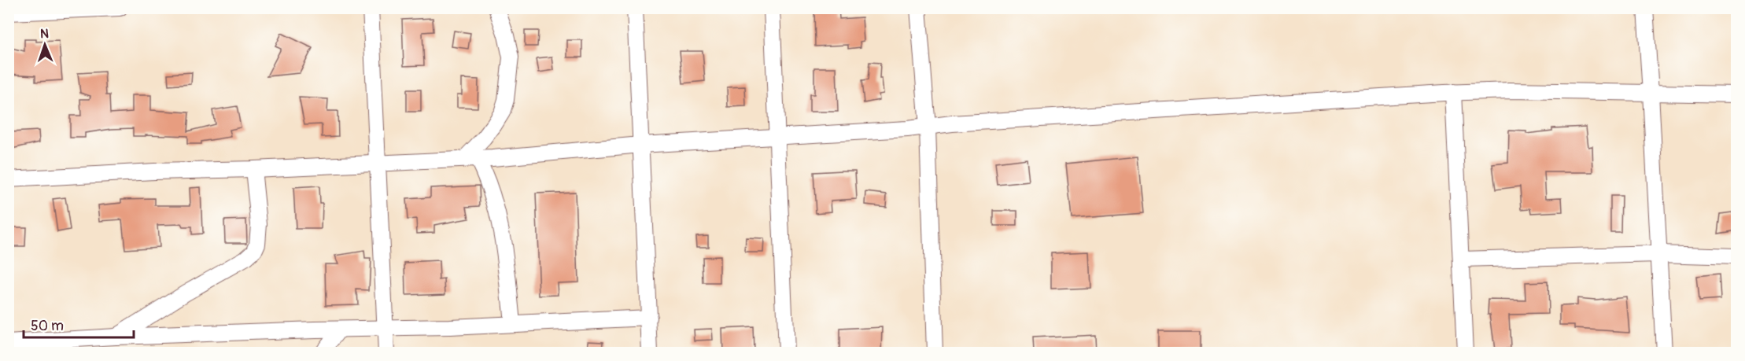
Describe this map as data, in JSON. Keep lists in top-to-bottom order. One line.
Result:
{"scale_bar":"50 m","north":"top"}
